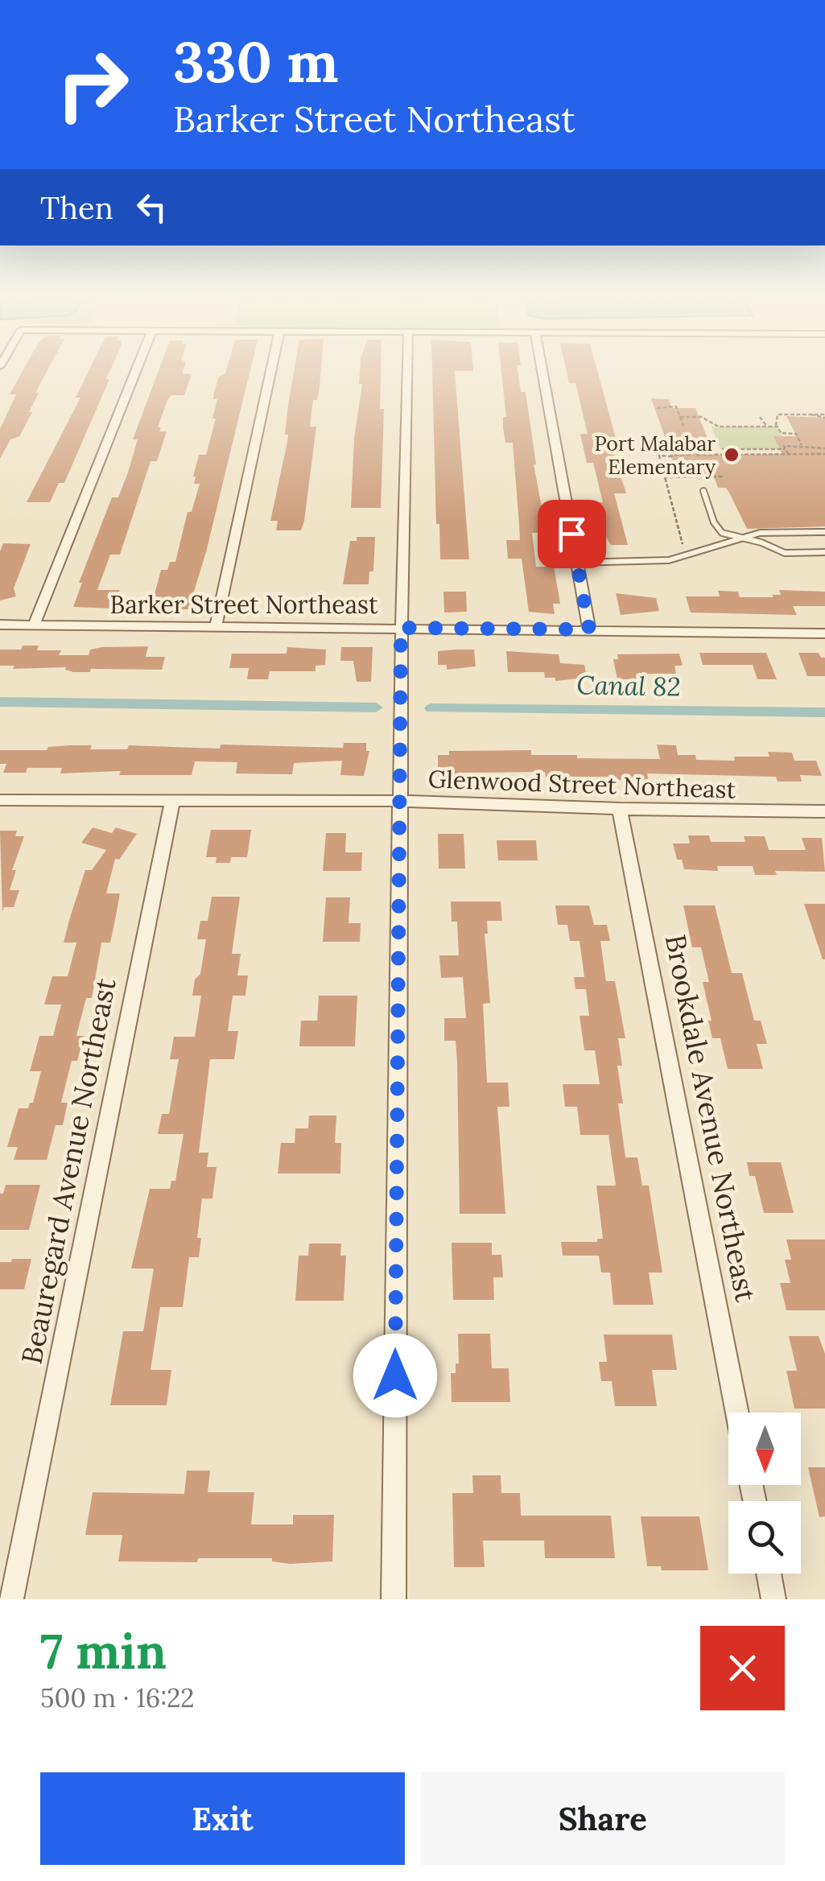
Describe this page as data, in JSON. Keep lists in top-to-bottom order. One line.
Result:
{"streets":{"street":["Barker Street Northeast","Glenwood Street Northeast","Brookdale Avenue Northeast","Beauregard Avenue Northeast"]},"crossings":[["Glenwood Street Northeast","Brookdale Avenue Northeast"],["Glenwood Street Northeast","Beauregard Avenue Northeast"]],"water":["Canal 82"],"places":["Port Malabar Elementary"],"north":"bottom","page":{"turn":["330 m","Barker Street Northeast"],"then":"Then","heading":["7 min","500 m · 16:22"],"buttons":["Exit","Share"]}}
